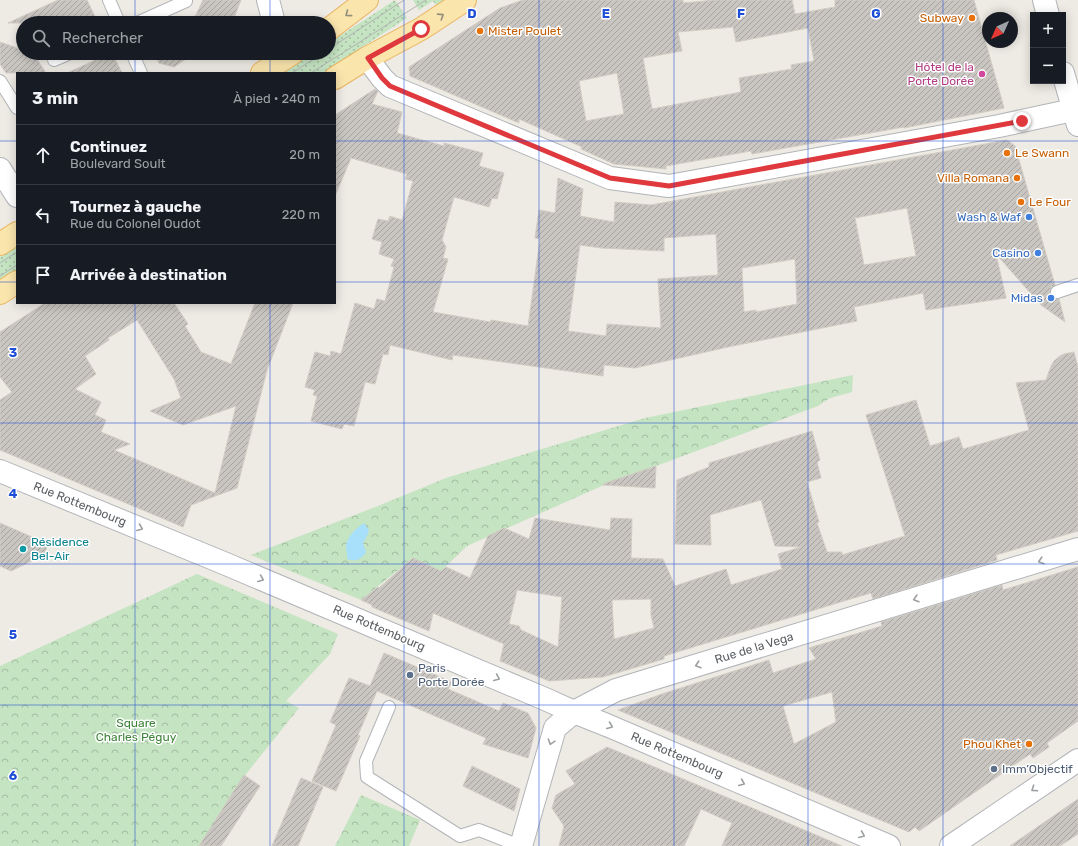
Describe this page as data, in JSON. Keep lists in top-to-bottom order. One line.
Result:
{"streets":{"street":["Rue Rottembourg","Rue de la Vega"]},"crossings":[["Rue Rottembourg","Rue de la Vega"]],"one_way":["Rue Rottembourg","Rue de la Vega"],"parks":["Square Charles Péguy"],"places":["Subway","Mister Poulet","Hôtel de la Porte Dorée","Le Swann","Villa Romana","Le Four","Wash & Waf","Casino","Midas","Résidence Bel-Air","Paris Porte Dorée","Phou Khet","Imm’Objectif"],"north":"bottom left","page":{"map_buttons":["+","−"],"search":"Rechercher","heading":["3 min","À pied · 240 m"],"list":[["Continuez","Boulevard Soult","20 m"],["Tournez à gauche","Rue du Colonel Oudot","220 m"],"Arrivée à destination"]},"grid":{"columns":["D","E","F","G"],"rows":["3","4","5","6"]}}
